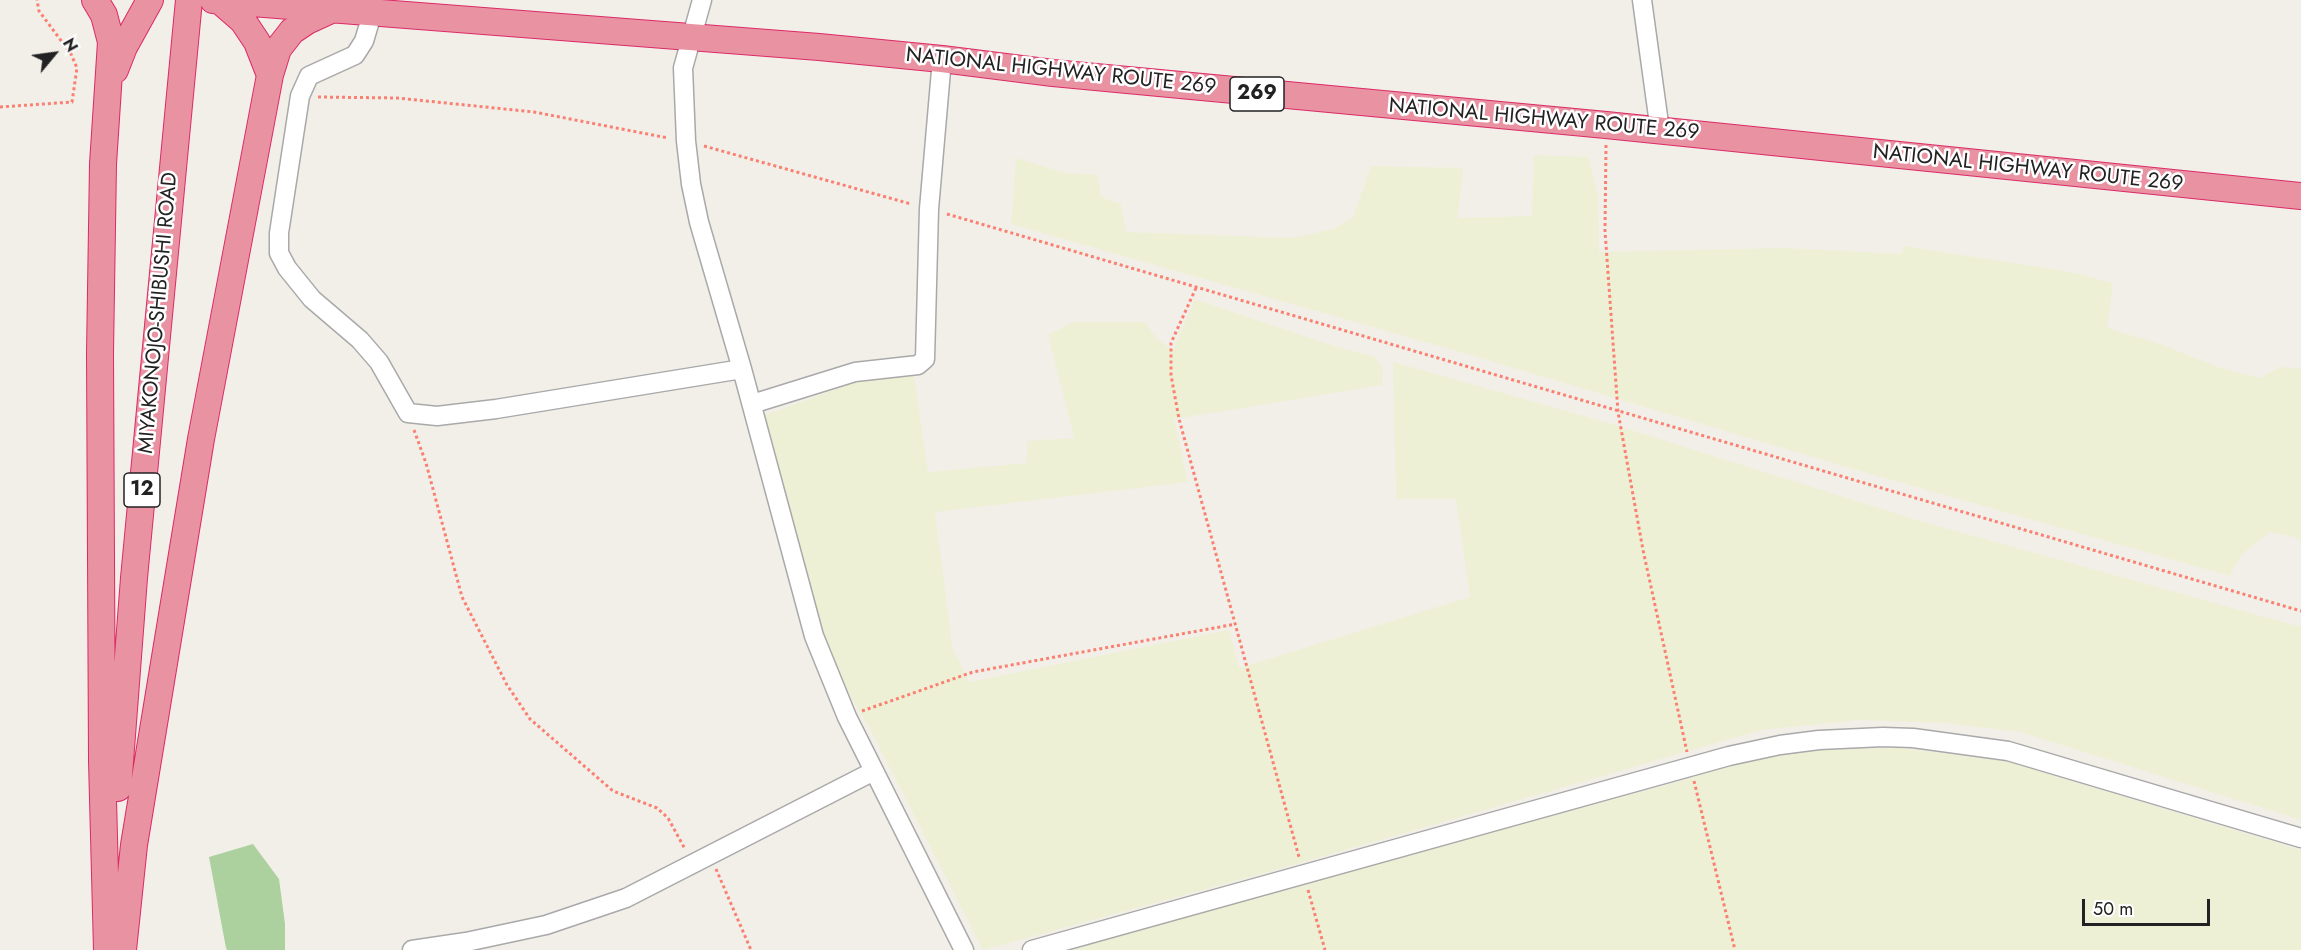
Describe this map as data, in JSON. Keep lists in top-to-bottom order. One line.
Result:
{"streets":{"highway":["NATIONAL HIGHWAY ROUTE 269","269","MIYAKONOJO-SHIBUSHI ROAD","12"]},"scale_bar":"50 m","north":"top right"}
